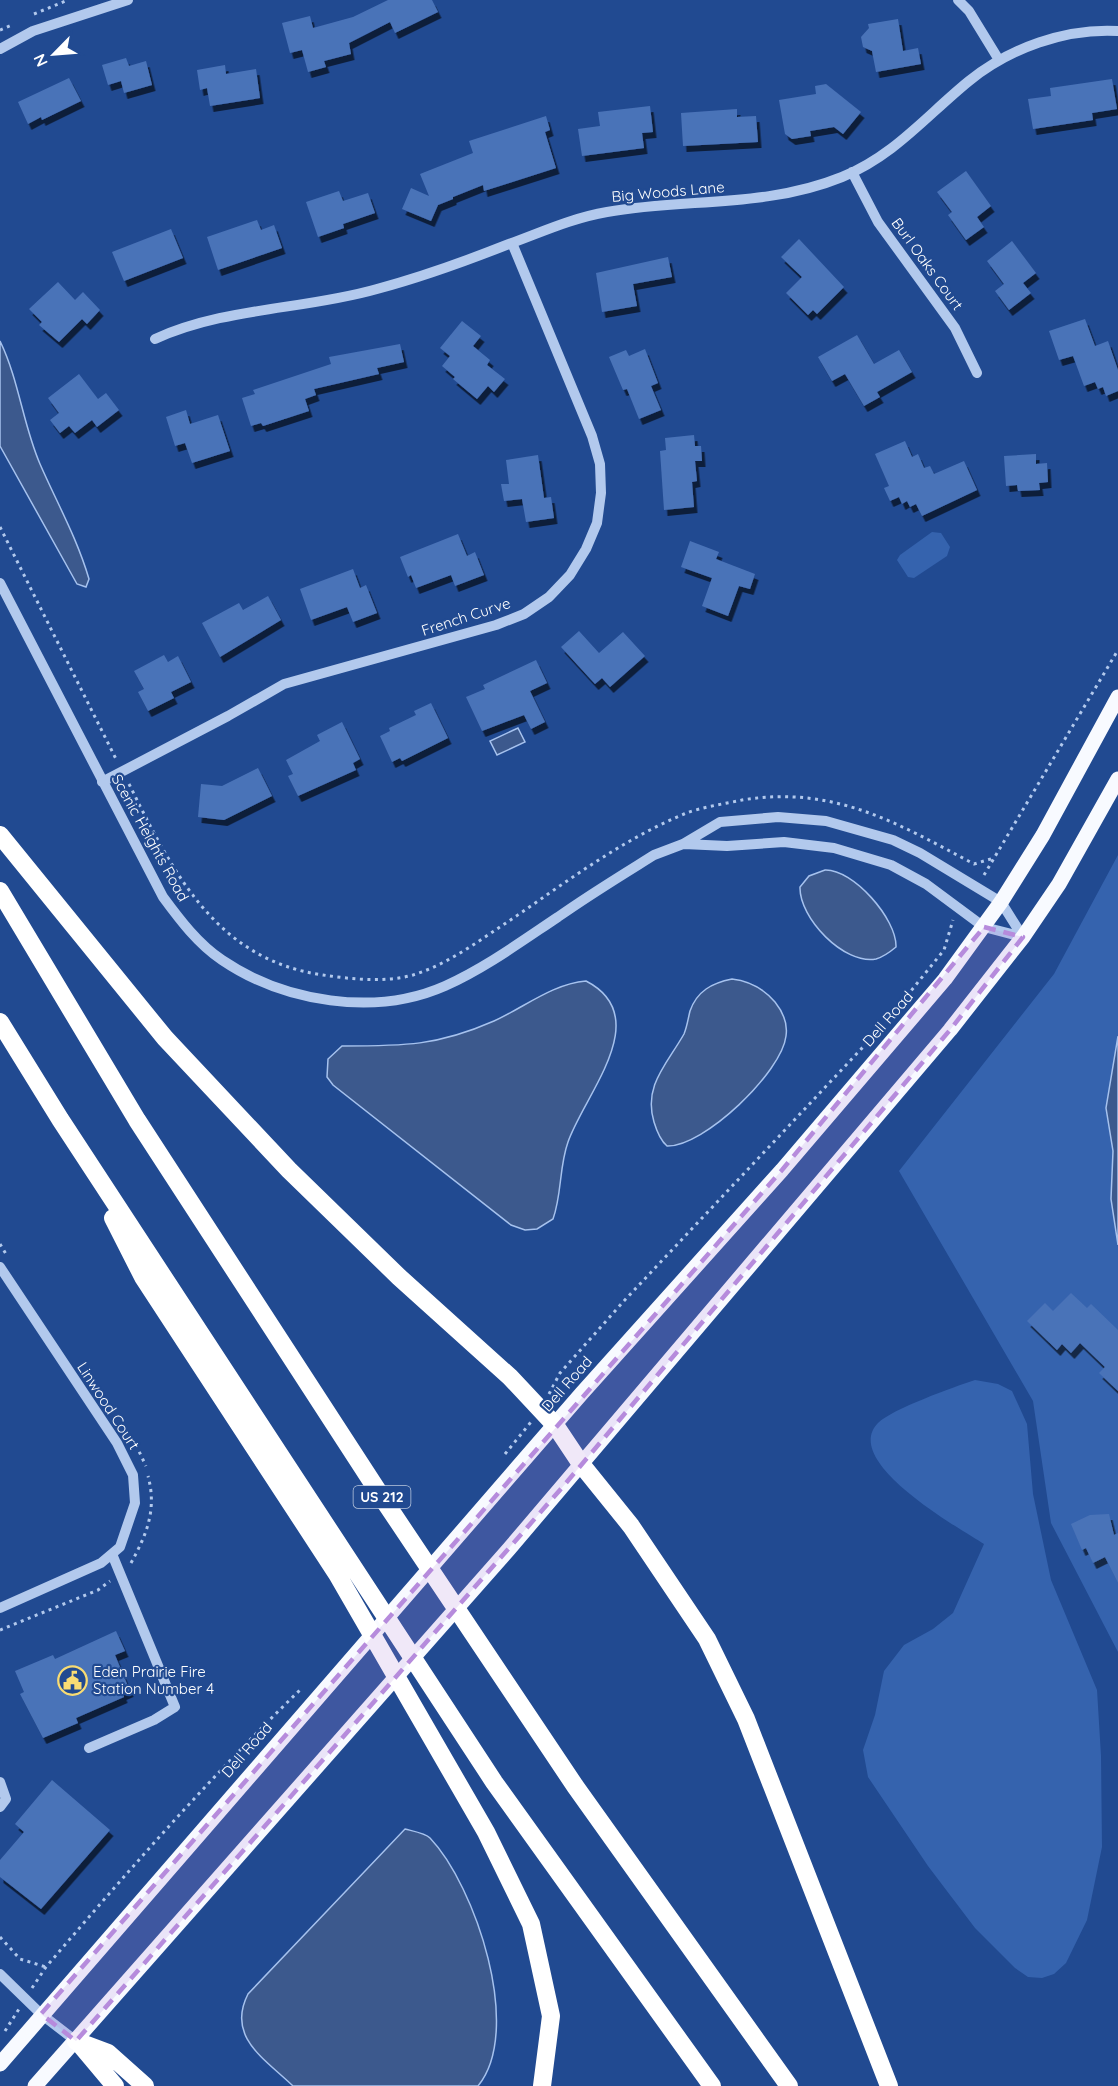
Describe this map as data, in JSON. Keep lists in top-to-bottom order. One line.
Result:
{"streets":{"highway":["US 212"],"main road":["Dell Road"],"street":["Big Woods Lane","Burl Oaks Court","French Curve","Scenic Heights Road","Linwood Court"]},"crossings":[["Big Woods Lane","Burl Oaks Court"],["Big Woods Lane","French Curve"],["French Curve","Scenic Heights Road"],["Scenic Heights Road","Dell Road"]],"places":{"public building":["Eden Prairie Fire Station Number 4"]},"north":"bottom left"}
